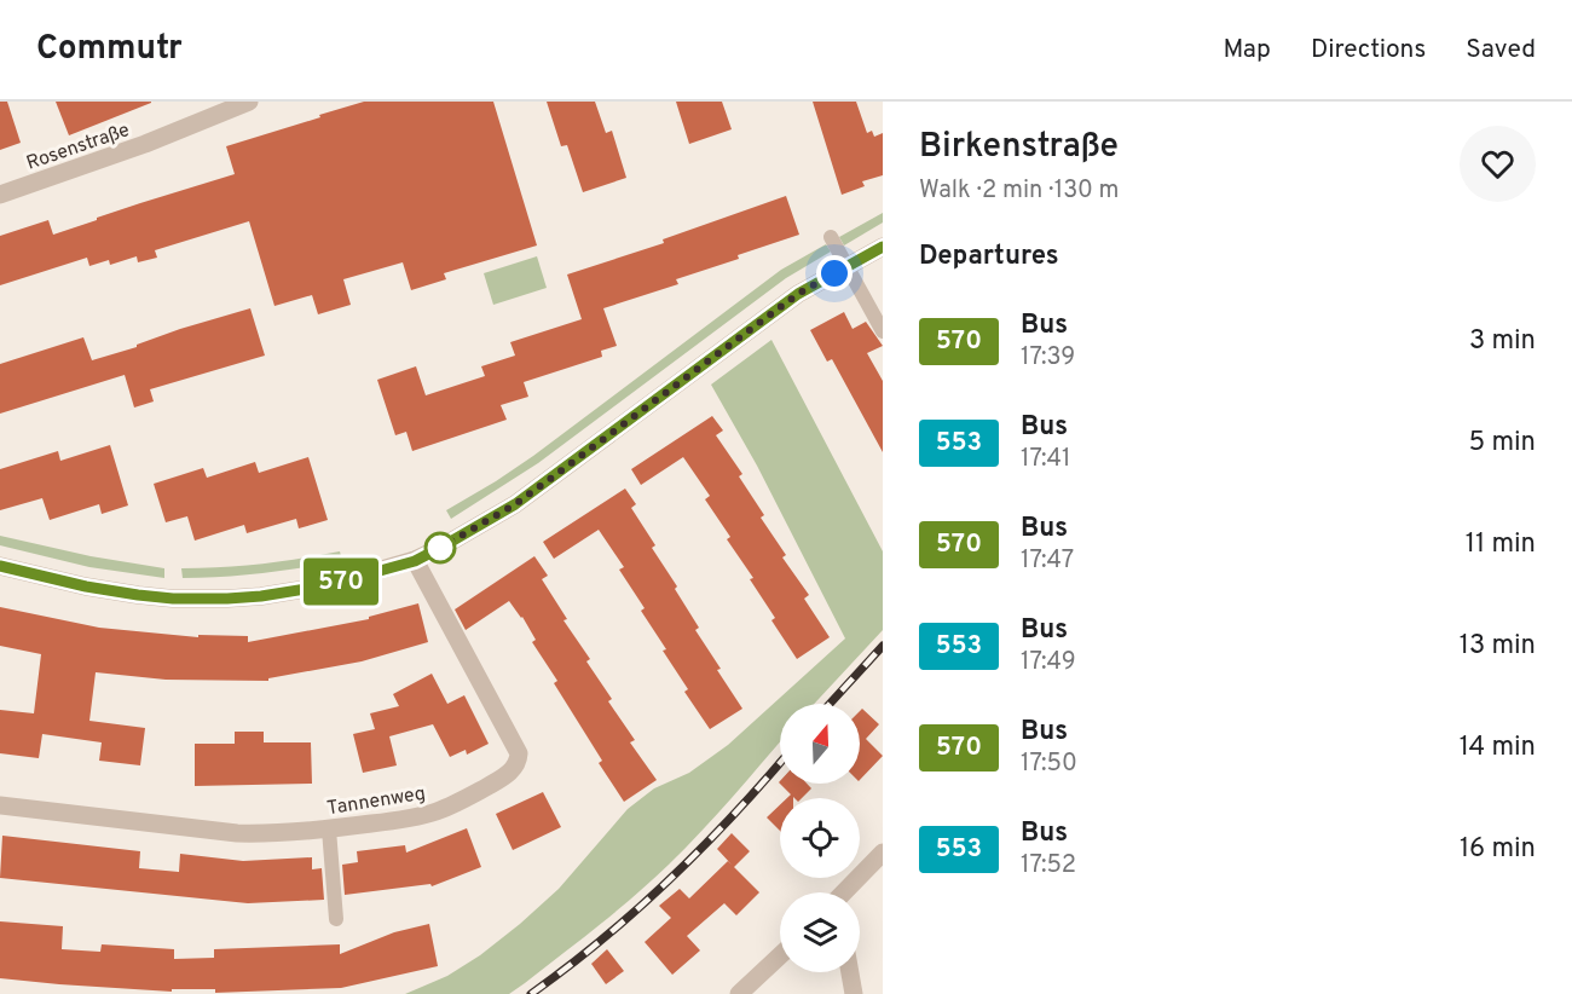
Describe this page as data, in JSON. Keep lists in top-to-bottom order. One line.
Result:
{"streets":{"street":["Rosenstraße","Tannenweg"]},"lines":["bus line 570"],"north":"top","page":{"header":"Commutr","nav":["Map","Directions","Saved"],"on_map":"570","heading":[["Birkenstraße","Walk · 2 min · 130 m"],"Departures"],"list":[{"mark":"570","name":"Bus","note":"17:39","value":"3 min"},{"mark":"553","name":"Bus","note":"17:41","value":"5 min"},{"mark":"570","name":"Bus","note":"17:47","value":"11 min"},{"mark":"553","name":"Bus","note":"17:49","value":"13 min"},{"mark":"570","name":"Bus","note":"17:50","value":"14 min"},{"mark":"553","name":"Bus","note":"17:52","value":"16 min"}]}}
